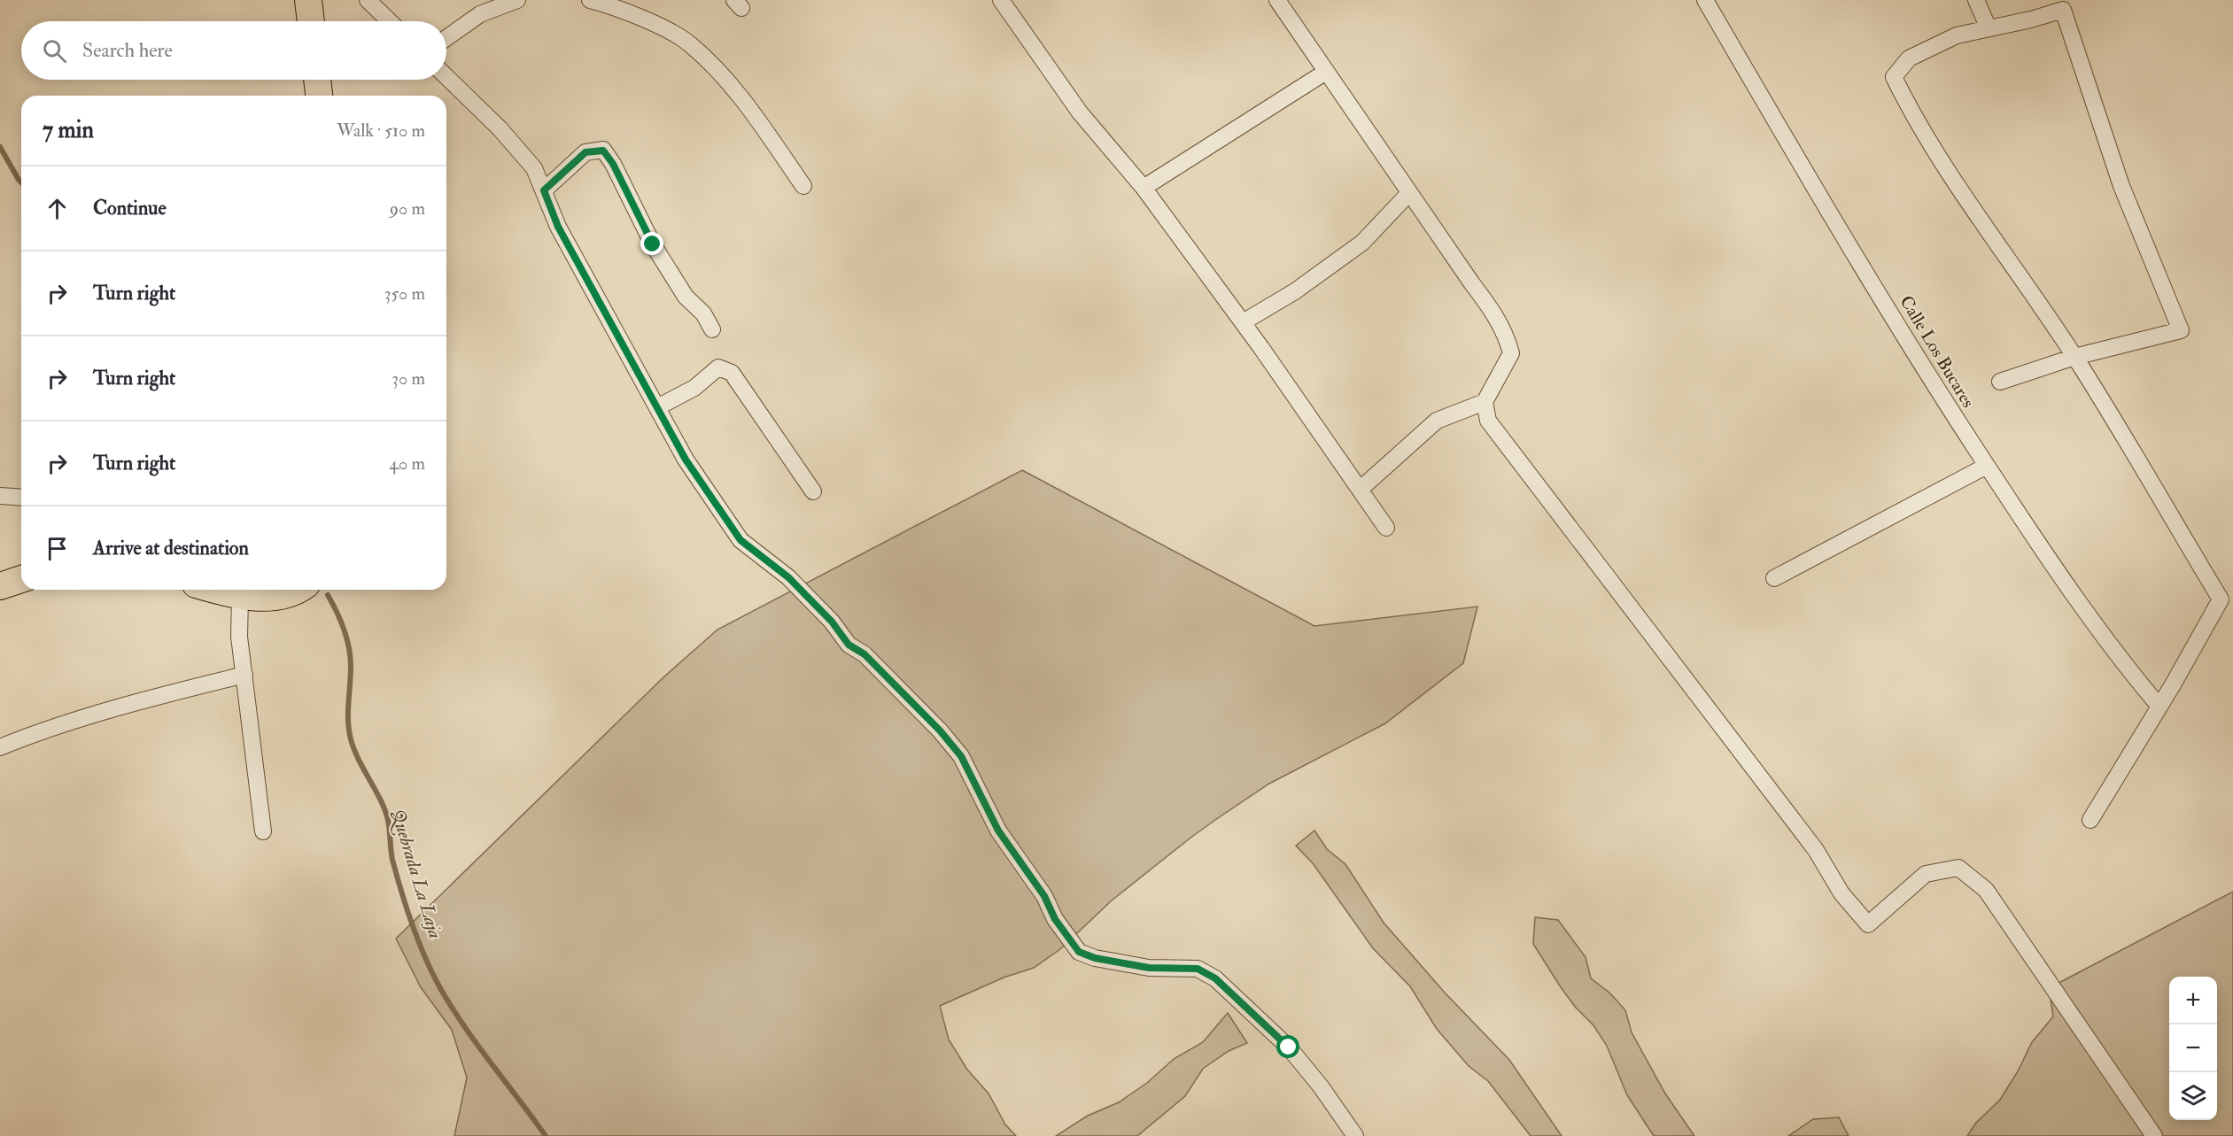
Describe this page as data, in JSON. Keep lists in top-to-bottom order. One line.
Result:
{"streets":{"street":["Calle Los Bucares"]},"water":["Quebrada La Laja"],"page":{"search":"Search here","heading":["7 min","Walk · 510 m"],"list":[["Continue","90 m"],["Turn right","350 m"],["Turn right","30 m"],["Turn right","40 m"],"Arrive at destination"],"map_buttons":["+","−"]}}
